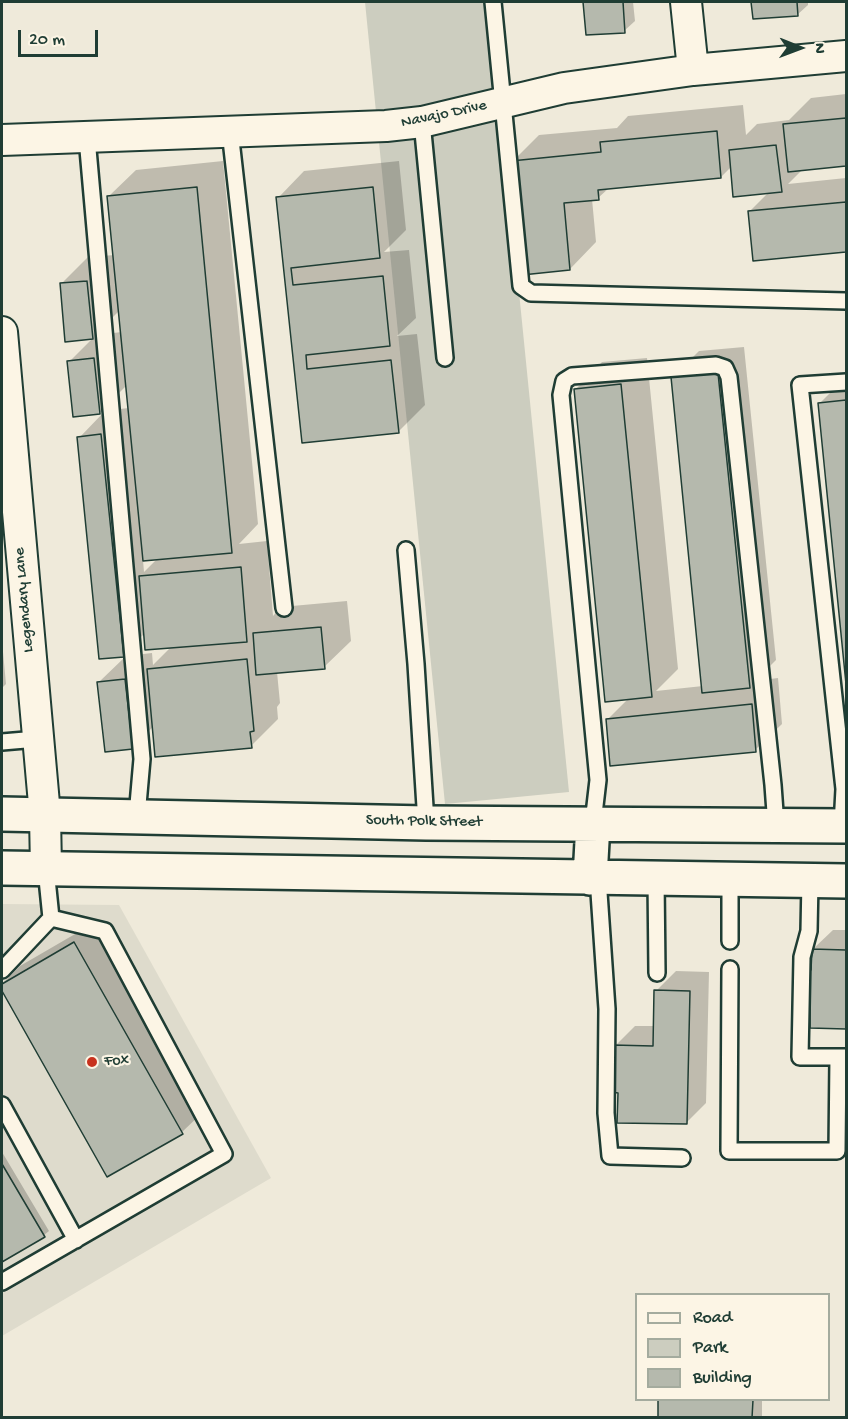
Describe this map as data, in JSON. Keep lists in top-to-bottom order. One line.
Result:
{"streets":{"main road":["South Polk Street"],"street":["Navajo Drive","Legendary Lane"]},"crossings":[["Legendary Lane","South Polk Street"]],"places":["Fox"],"legend":["Road","Park","Building"],"scale_bar":"20 m","north":"right"}
